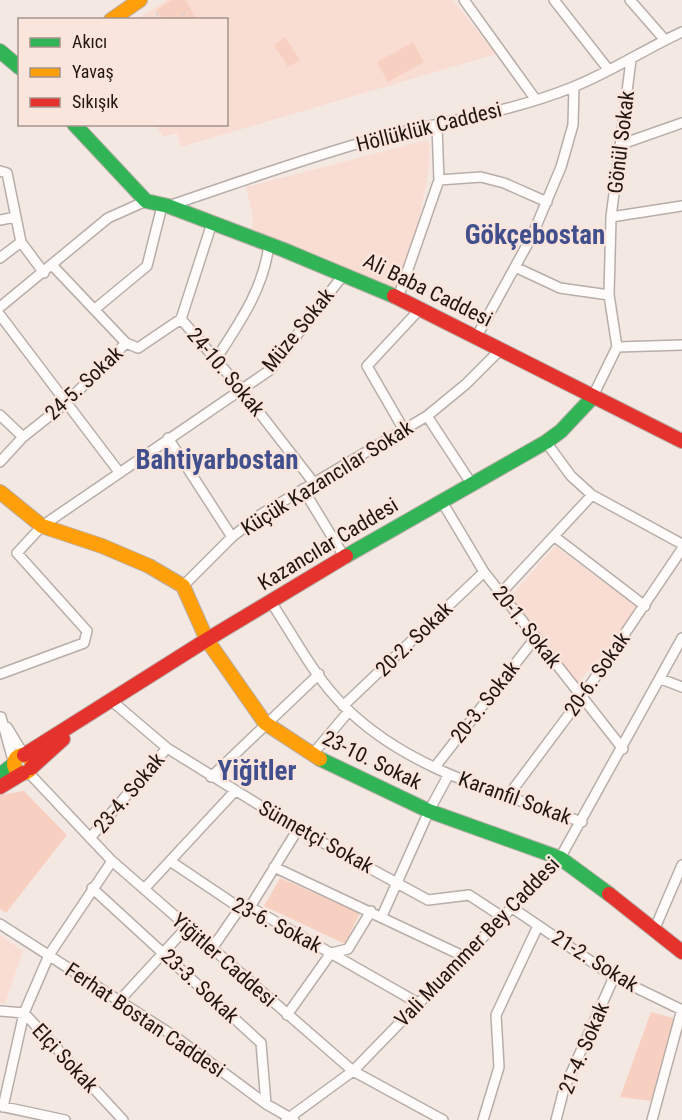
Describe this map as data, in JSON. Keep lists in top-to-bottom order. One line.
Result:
{"streets":{"street":["Höllüklük Caddesi","Gönül Sokak","Ali Baba Caddesi","Müze Sokak","24-10. Sokak","24-5. Sokak","Küçük Kazancılar Sokak","Kazancılar Caddesi","20-1. Sokak","20-2. Sokak","20-6. Sokak","20-3. Sokak","23-10. Sokak","23-4. Sokak","Karanfil Sokak","Sünnetçi Sokak","23-6. Sokak","Vali Muammer Bey Caddesi","Yiğitler Caddesi","21-2. Sokak","23-3. Sokak","Ferhat Bostan Caddesi","21-4. Sokak","Elçi Sokak"]},"crossings":[["Höllüklük Caddesi","Gönül Sokak"],["Höllüklük Caddesi","Ali Baba Caddesi"],["Ali Baba Caddesi","Müze Sokak"],["Ali Baba Caddesi","Küçük Kazancılar Sokak"],["Ali Baba Caddesi","Kazancılar Caddesi"],["Müze Sokak","24-10. Sokak"],["24-10. Sokak","24-5. Sokak"],["24-10. Sokak","Küçük Kazancılar Sokak"],["Küçük Kazancılar Sokak","23-10. Sokak"],["Kazancılar Caddesi","20-1. Sokak"],["Kazancılar Caddesi","23-10. Sokak"],["Kazancılar Caddesi","Karanfil Sokak"],["Kazancılar Caddesi","Sünnetçi Sokak"],["Kazancılar Caddesi","Yiğitler Caddesi"],["20-1. Sokak","20-2. Sokak"],["20-1. Sokak","20-6. Sokak"],["20-1. Sokak","20-3. Sokak"],["20-1. Sokak","Vali Muammer Bey Caddesi"],["20-2. Sokak","23-10. Sokak"],["20-2. Sokak","Karanfil Sokak"],["20-6. Sokak","Karanfil Sokak"],["20-3. Sokak","Karanfil Sokak"],["23-10. Sokak","Vali Muammer Bey Caddesi"],["23-4. Sokak","Sünnetçi Sokak"],["23-4. Sokak","Yiğitler Caddesi"],["Karanfil Sokak","Vali Muammer Bey Caddesi"],["Sünnetçi Sokak","Vali Muammer Bey Caddesi"],["23-6. Sokak","Vali Muammer Bey Caddesi"],["Vali Muammer Bey Caddesi","Yiğitler Caddesi"],["Vali Muammer Bey Caddesi","21-2. Sokak"],["Vali Muammer Bey Caddesi","Ferhat Bostan Caddesi"],["21-2. Sokak","21-4. Sokak"],["23-3. Sokak","Ferhat Bostan Caddesi"]],"districts":["Gökçebostan","Bahtiyarbostan","Yiğitler"],"legend":["Akıcı","Yavaş","Sıkışık"]}
